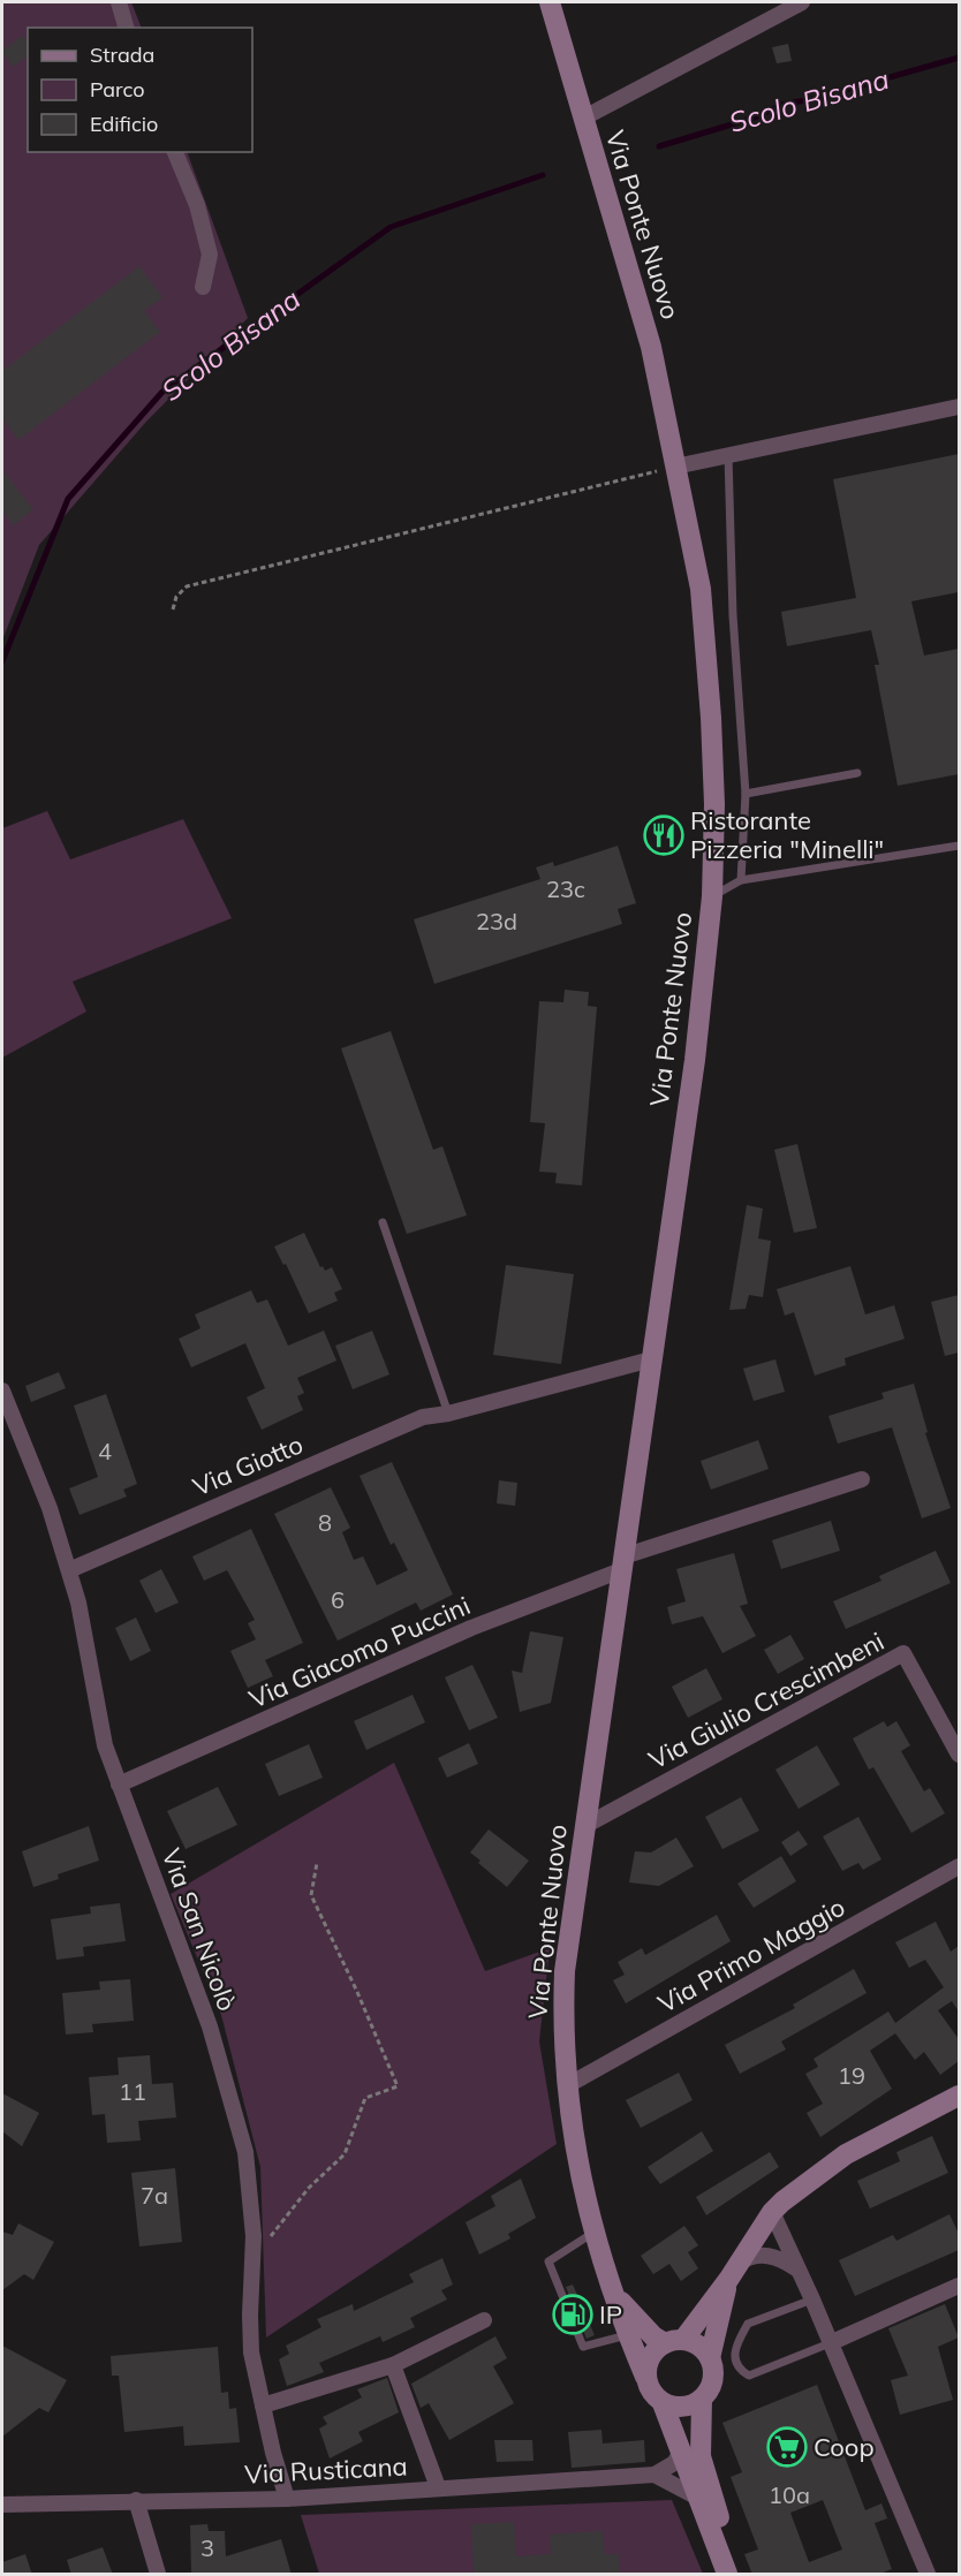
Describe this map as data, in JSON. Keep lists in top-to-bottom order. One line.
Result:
{"streets":{"main road":["Via Ponte Nuovo"],"street":["Via Giotto","Via Giacomo Puccini","Via Giulio Crescimbeni","Via San Nicolò","Via Primo Maggio","Via Rusticana"]},"crossings":[["Via Ponte Nuovo","Via Giotto"],["Via Ponte Nuovo","Via Giacomo Puccini"],["Via Ponte Nuovo","Via Giulio Crescimbeni"],["Via Ponte Nuovo","Via Primo Maggio"],["Via Giotto","Via San Nicolò"],["Via Giacomo Puccini","Via San Nicolò"],["Via San Nicolò","Via Rusticana"]],"water":["Scolo Bisana"],"places":{"restaurant":["Ristorante Pizzeria \"Minelli\""],"fuel station":["IP"],"supermarket":["Coop"]},"house_numbers":["23c","23d","4","8","6","19","11","7a","10a","3"],"legend":["Strada","Parco","Edificio"]}
